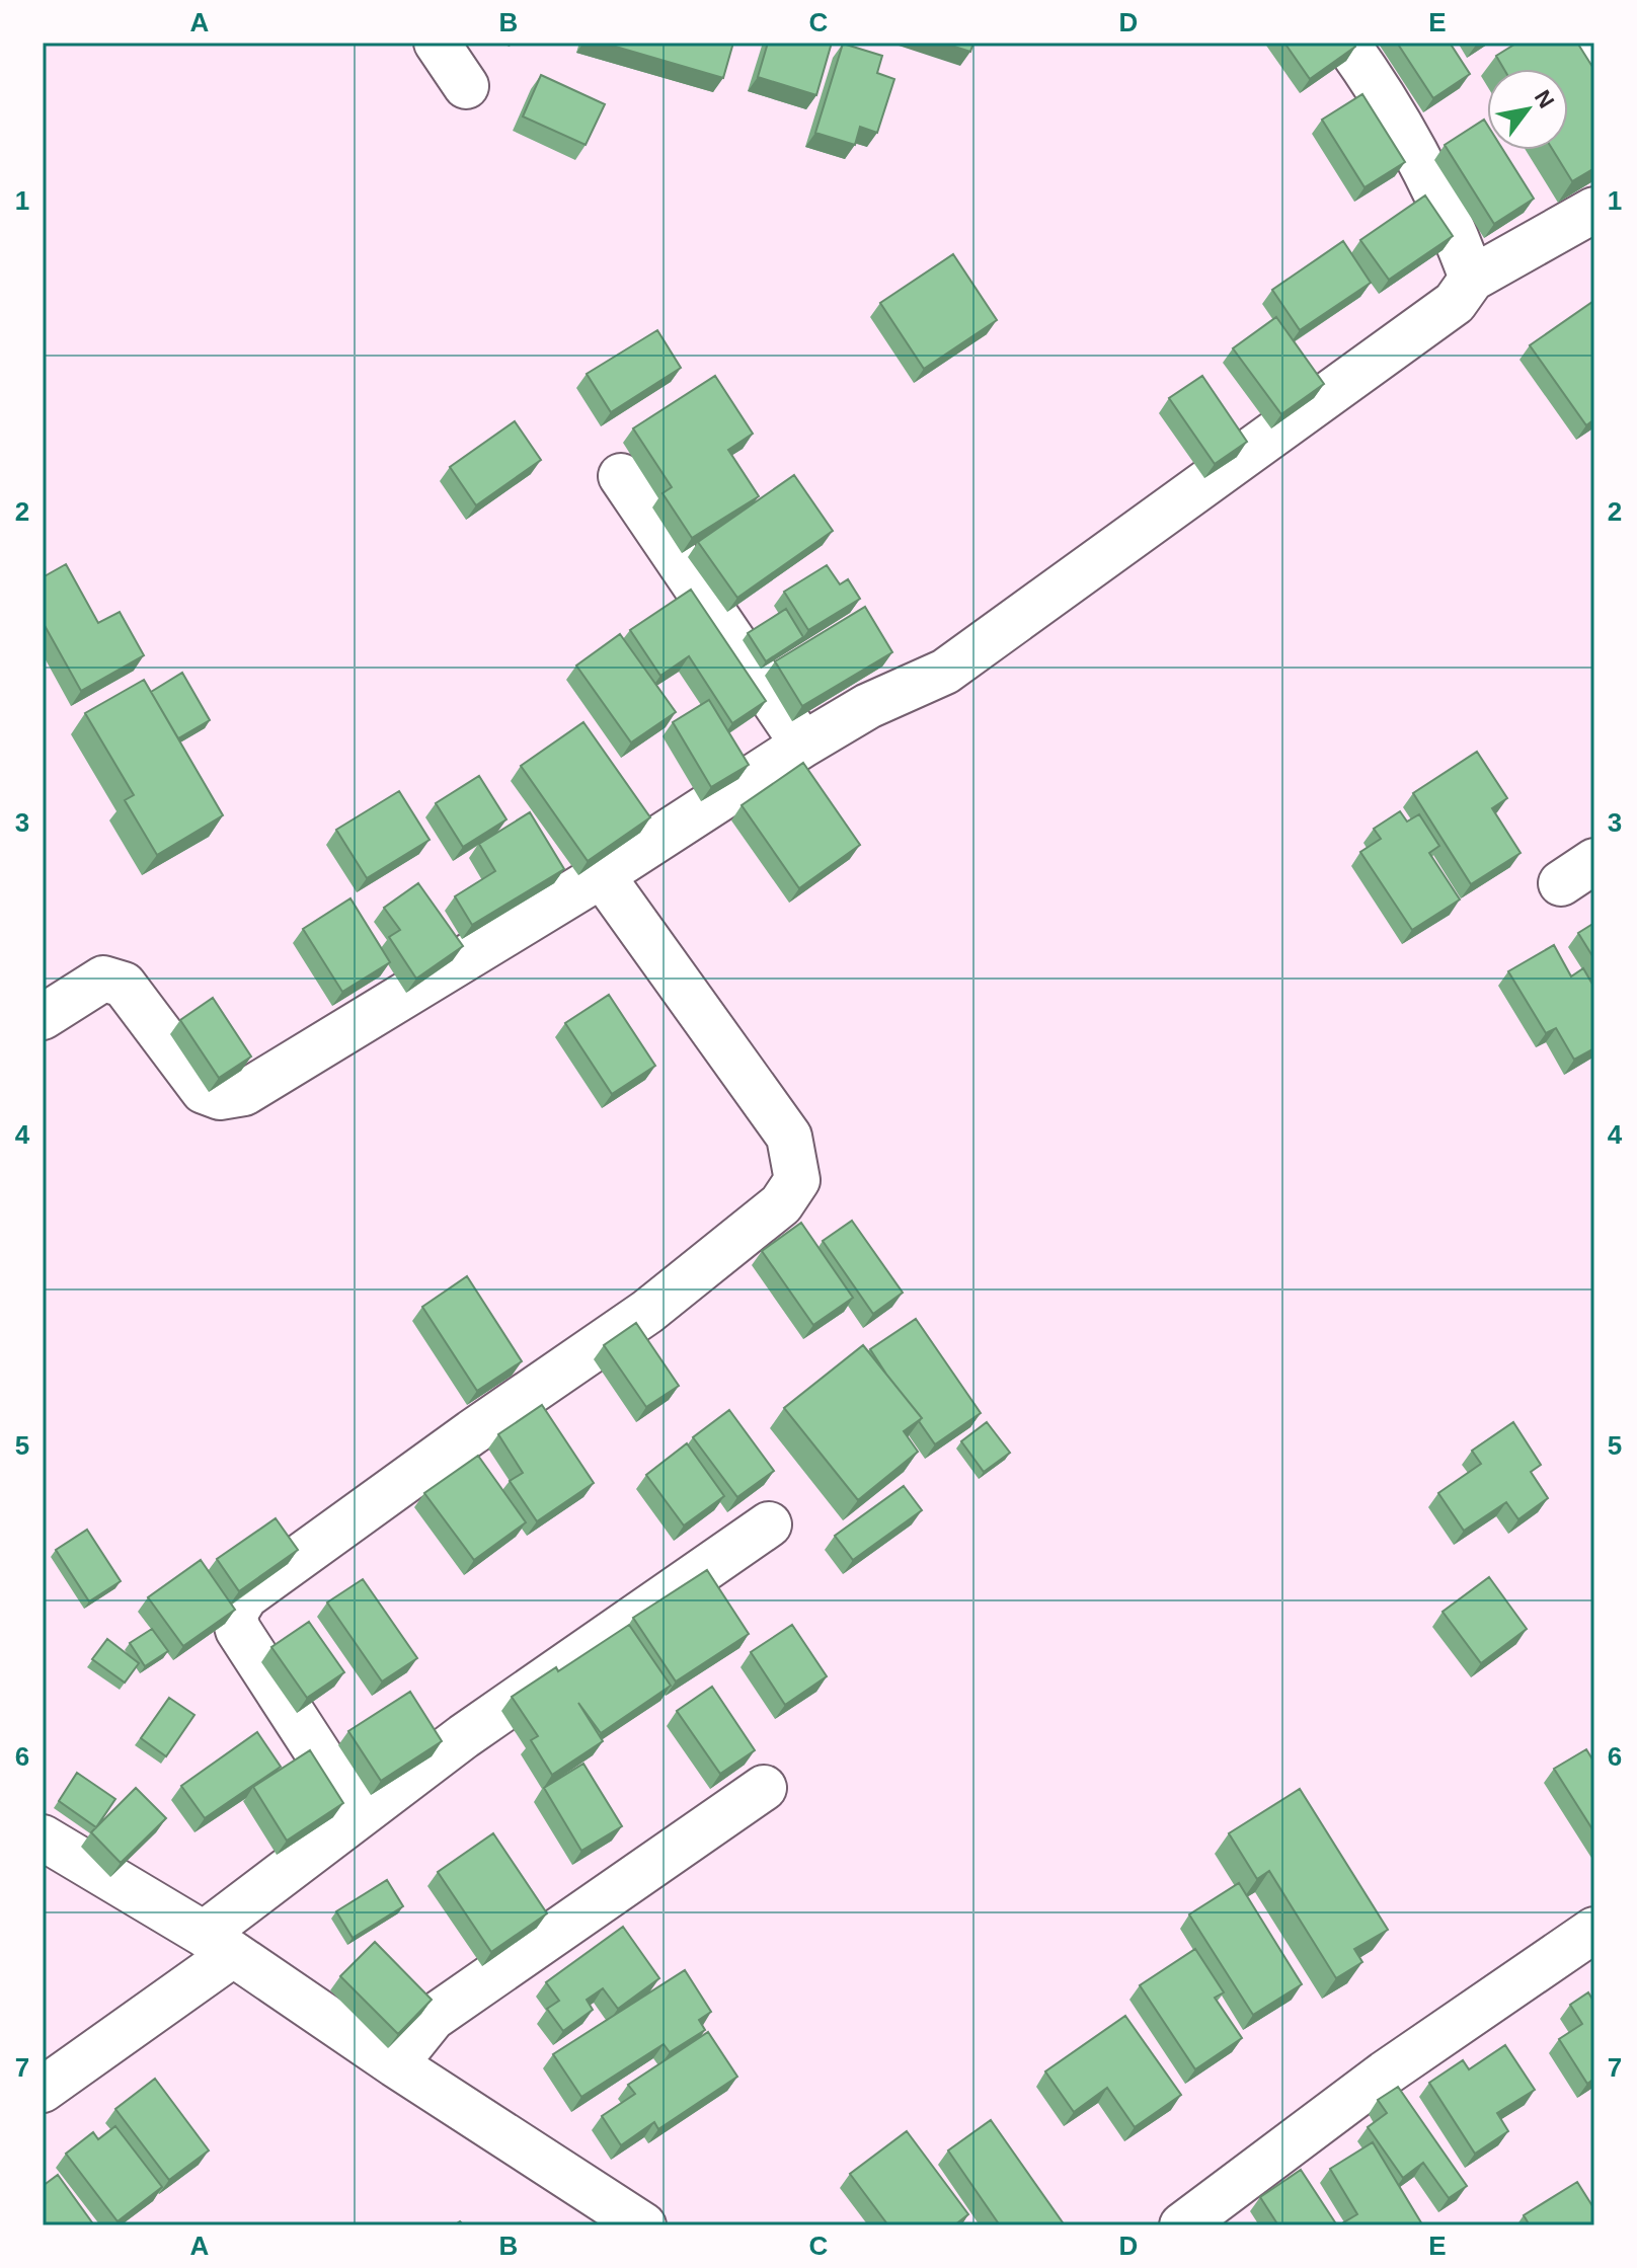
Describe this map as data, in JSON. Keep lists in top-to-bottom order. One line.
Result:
{"north":"top right","grid":{"columns":["A","B","C","D","E"],"rows":["1","2","3","4","5","6","7"]}}
